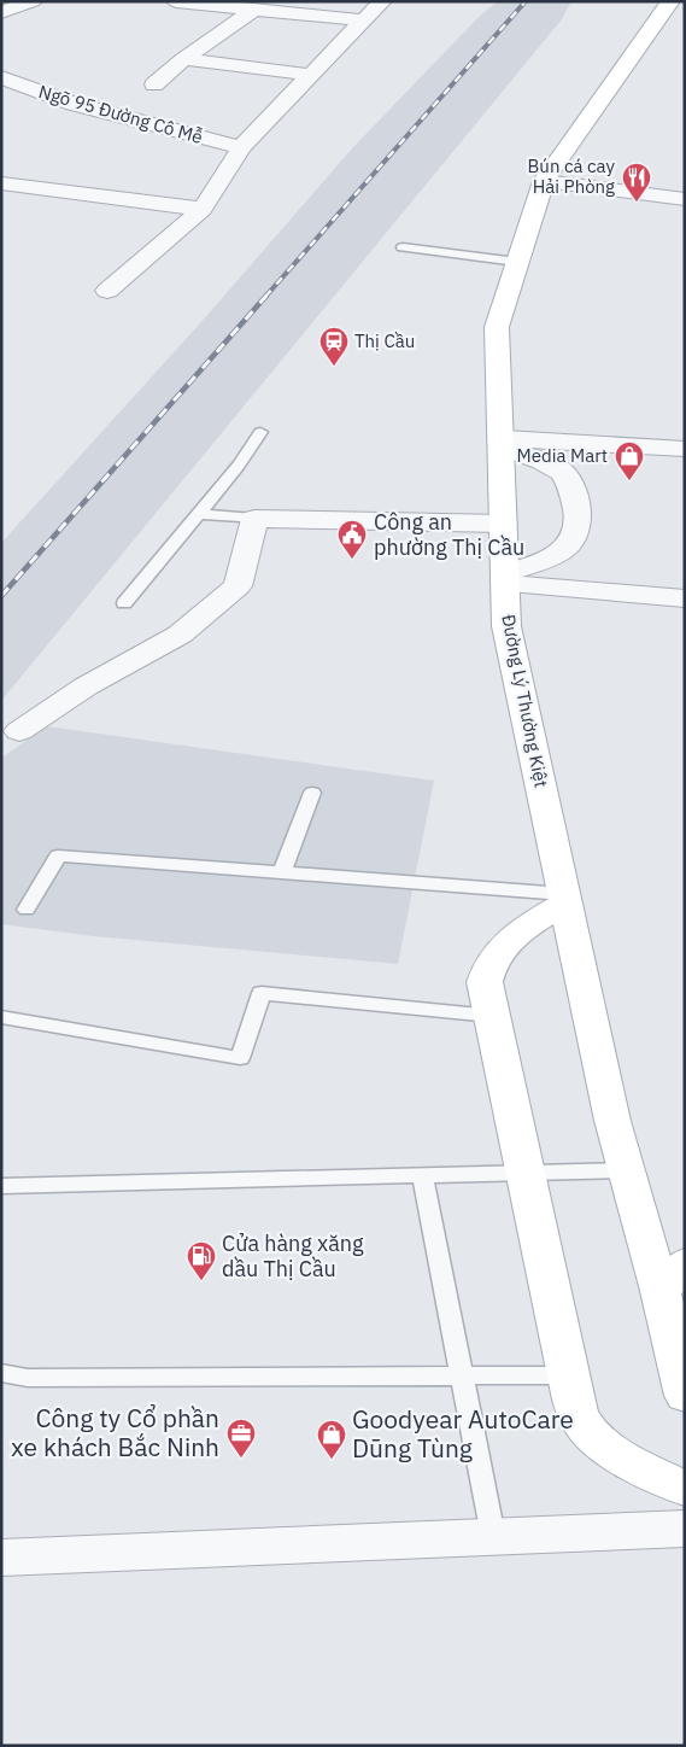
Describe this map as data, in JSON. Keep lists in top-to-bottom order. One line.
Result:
{"streets":{"main road":["Đường Lý Thường Kiệt"],"street":["Ngõ 95 Đường Cô Mễ"]},"places":{"restaurant":["Bún cá cay Hải Phòng"],"station":["Thị Cầu"],"shop":["Media Mart","Goodyear AutoCare Dũng Tùng"],"public building":["Công an phường Thị Cầu"],"fuel station":["Cửa hàng xăng dầu Thị Cầu"],"office":["Công ty Cổ phần xe khách Bắc Ninh"]}}
